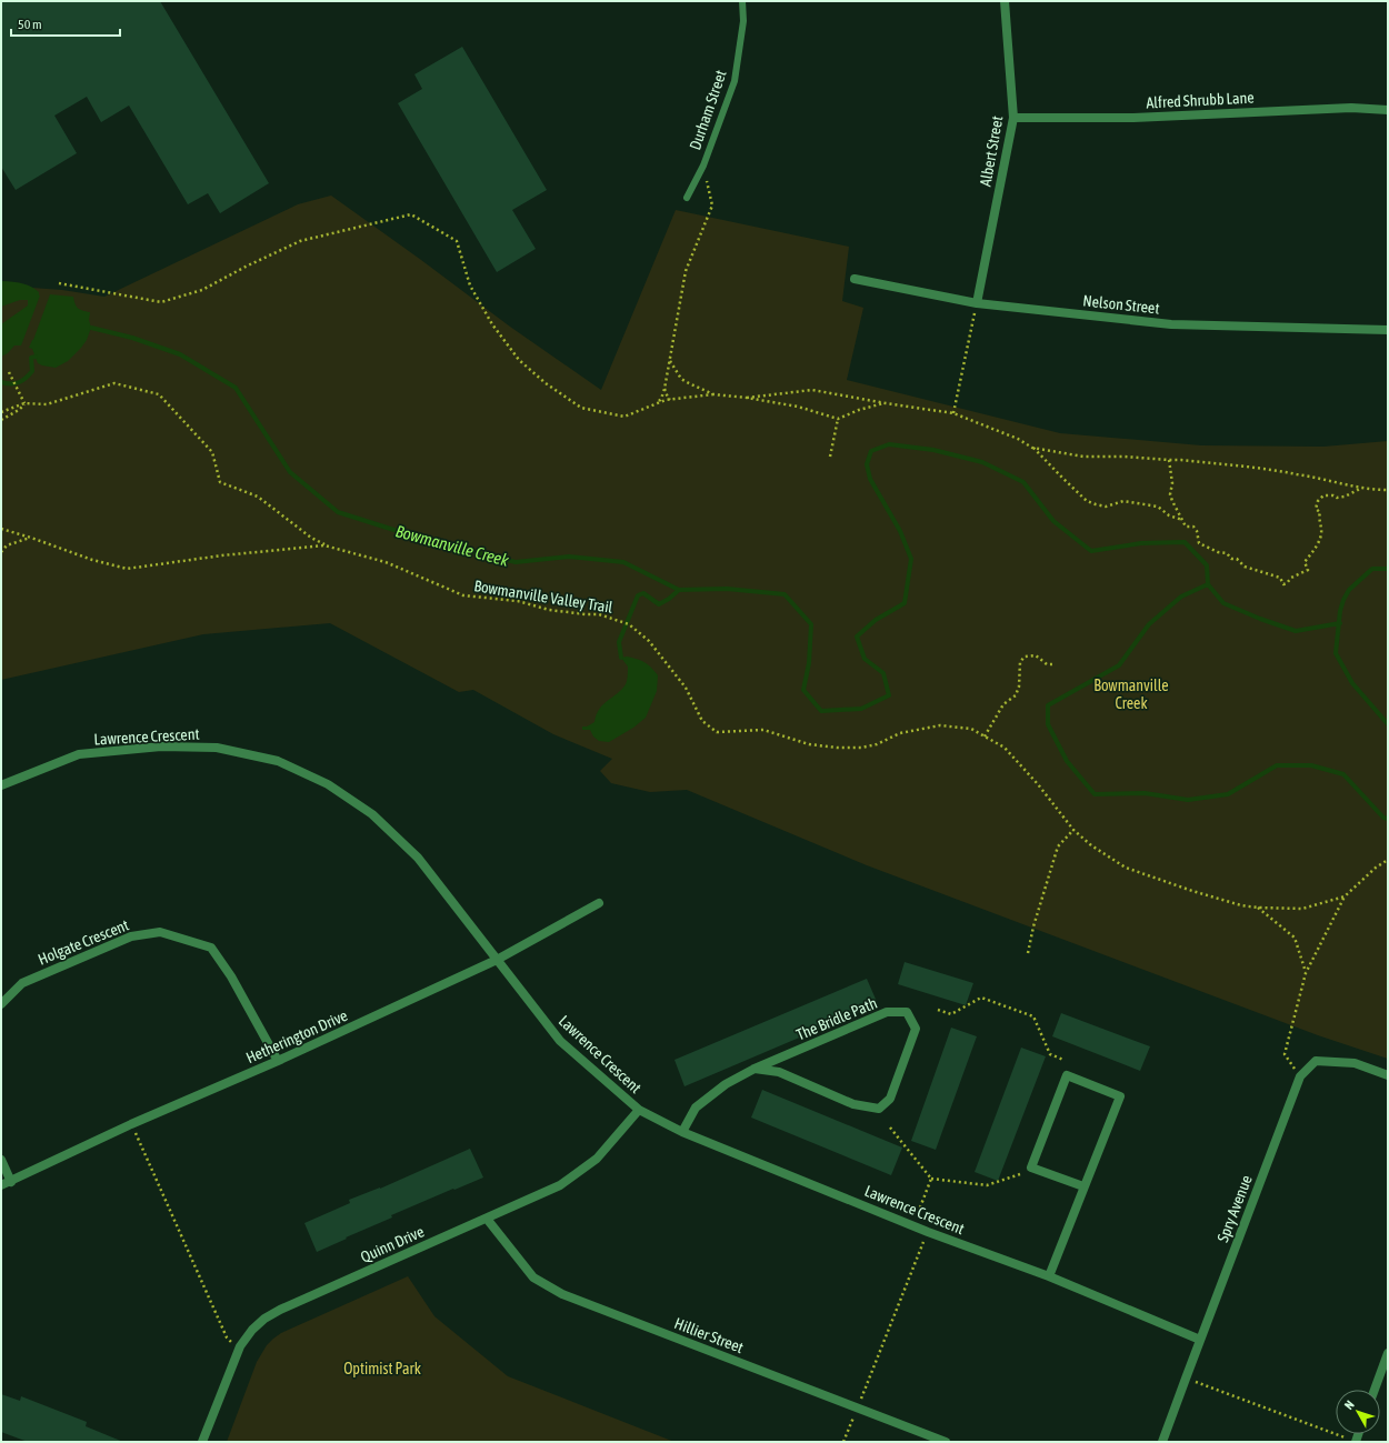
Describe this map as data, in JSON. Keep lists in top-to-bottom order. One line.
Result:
{"streets":{"street":["Alfred Shrubb Lane","Albert Street","Nelson Street","Lawrence Crescent","Holgate Crescent","The Bridle Path","Hetherington Drive","Spry Avenue","Quinn Drive","Hillier Street"],"lane":["Durham Street"],"path":["Bowmanville Valley Trail"]},"crossings":[["Alfred Shrubb Lane","Albert Street"],["Albert Street","Nelson Street"],["Lawrence Crescent","The Bridle Path"],["Lawrence Crescent","Hetherington Drive"],["Lawrence Crescent","Spry Avenue"],["Lawrence Crescent","Quinn Drive"],["Holgate Crescent","Hetherington Drive"],["Quinn Drive","Hillier Street"]],"water":["Bowmanville Creek"],"parks":["Bowmanville Creek","Optimist Park"],"scale_bar":"50 m","north":"top left"}
